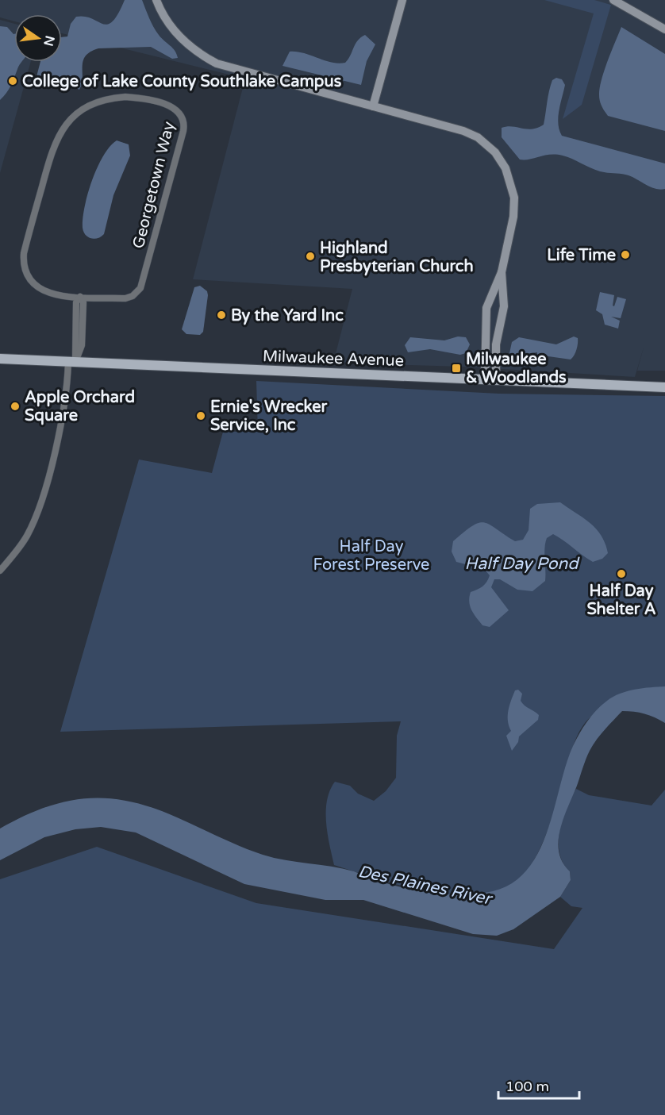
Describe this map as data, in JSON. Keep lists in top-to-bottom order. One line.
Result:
{"streets":{"main road":["Milwaukee Avenue"],"street":["Georgetown Way"]},"water":["Half Day Pond","Des Plaines River"],"parks":["Half Day Forest Preserve"],"places":{"other":["College of Lake County Southlake Campus","Life Time","Highland Presbyterian Church","By the Yard Inc","Apple Orchard Square","Ernie's Wrecker Service, Inc","Half Day Shelter A"],"transit":["Milwaukee & Woodlands"]},"scale_bar":"100 m","north":"right"}
